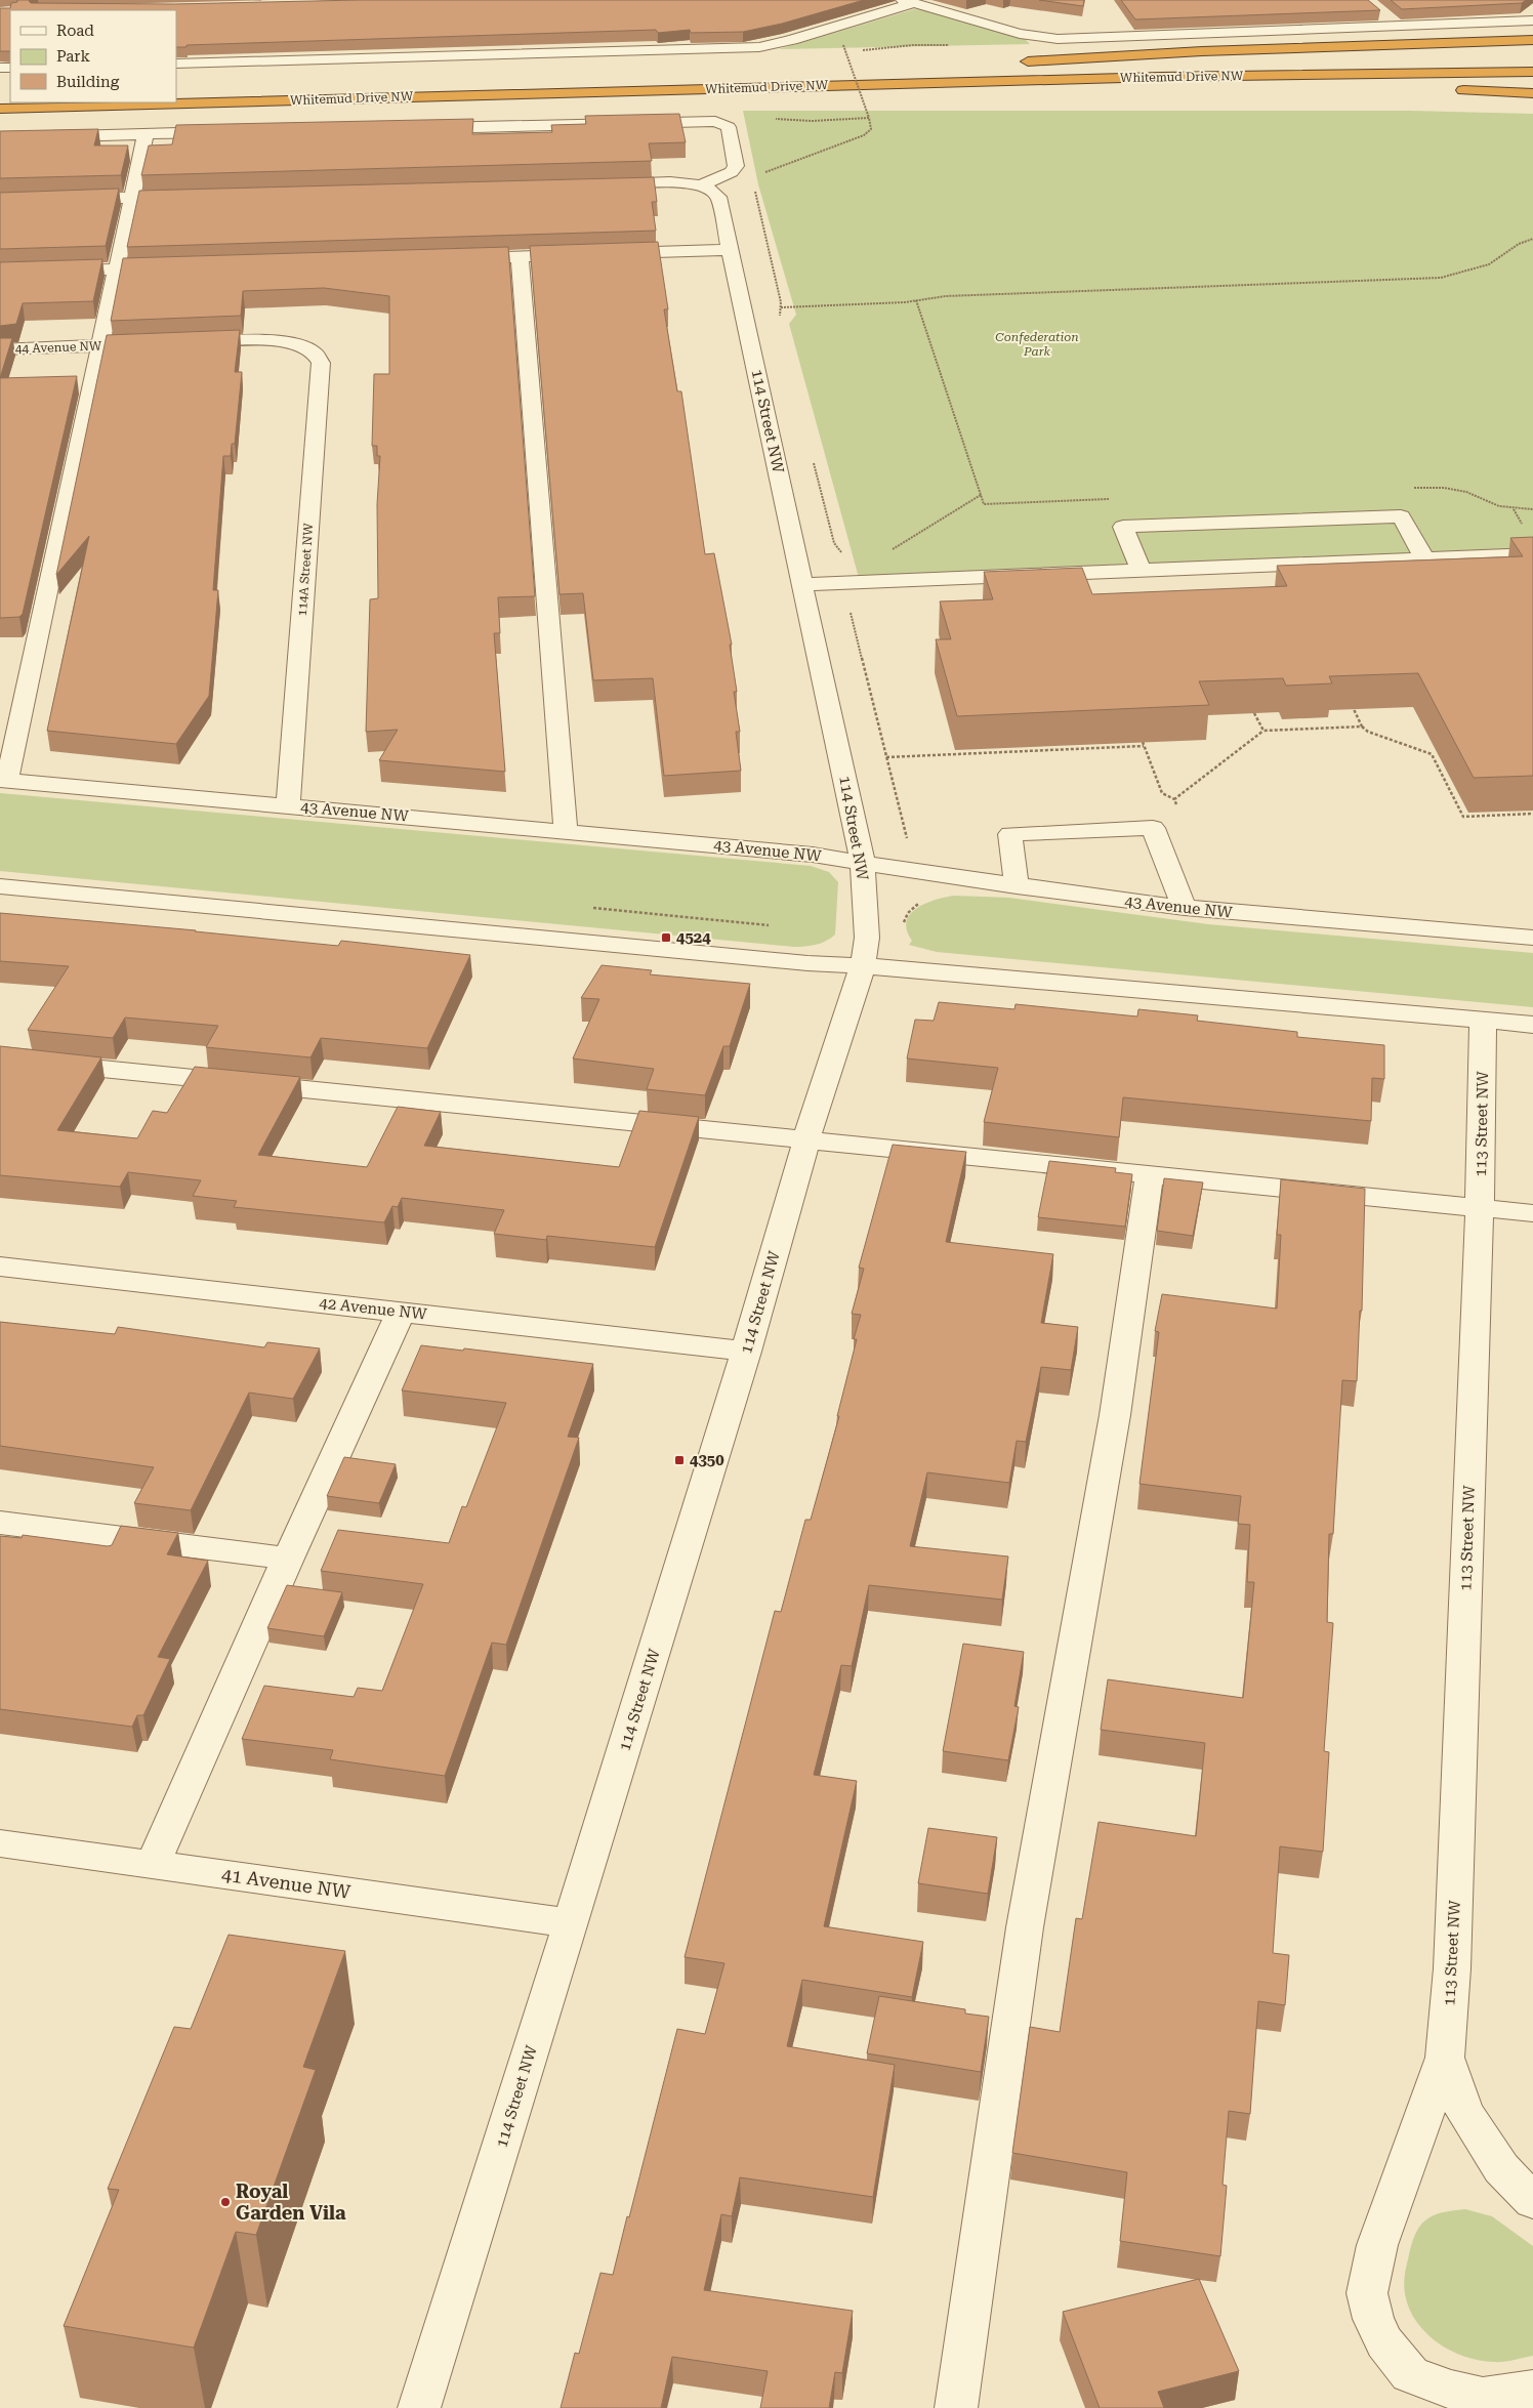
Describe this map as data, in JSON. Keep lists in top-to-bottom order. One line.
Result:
{"streets":{"highway":["Whitemud Drive NW"],"street":["44 Avenue NW","114 Street NW","114A Street NW","43 Avenue NW","113 Street NW","42 Avenue NW","41 Avenue NW"]},"crossings":[["114 Street NW","43 Avenue NW"],["114 Street NW","42 Avenue NW"],["114 Street NW","41 Avenue NW"],["114A Street NW","43 Avenue NW"]],"parks":["Confederation Park"],"places":{"transit":["4524","4350"],"other":["Royal Garden Vila"]},"legend":["Road","Park","Building"]}
